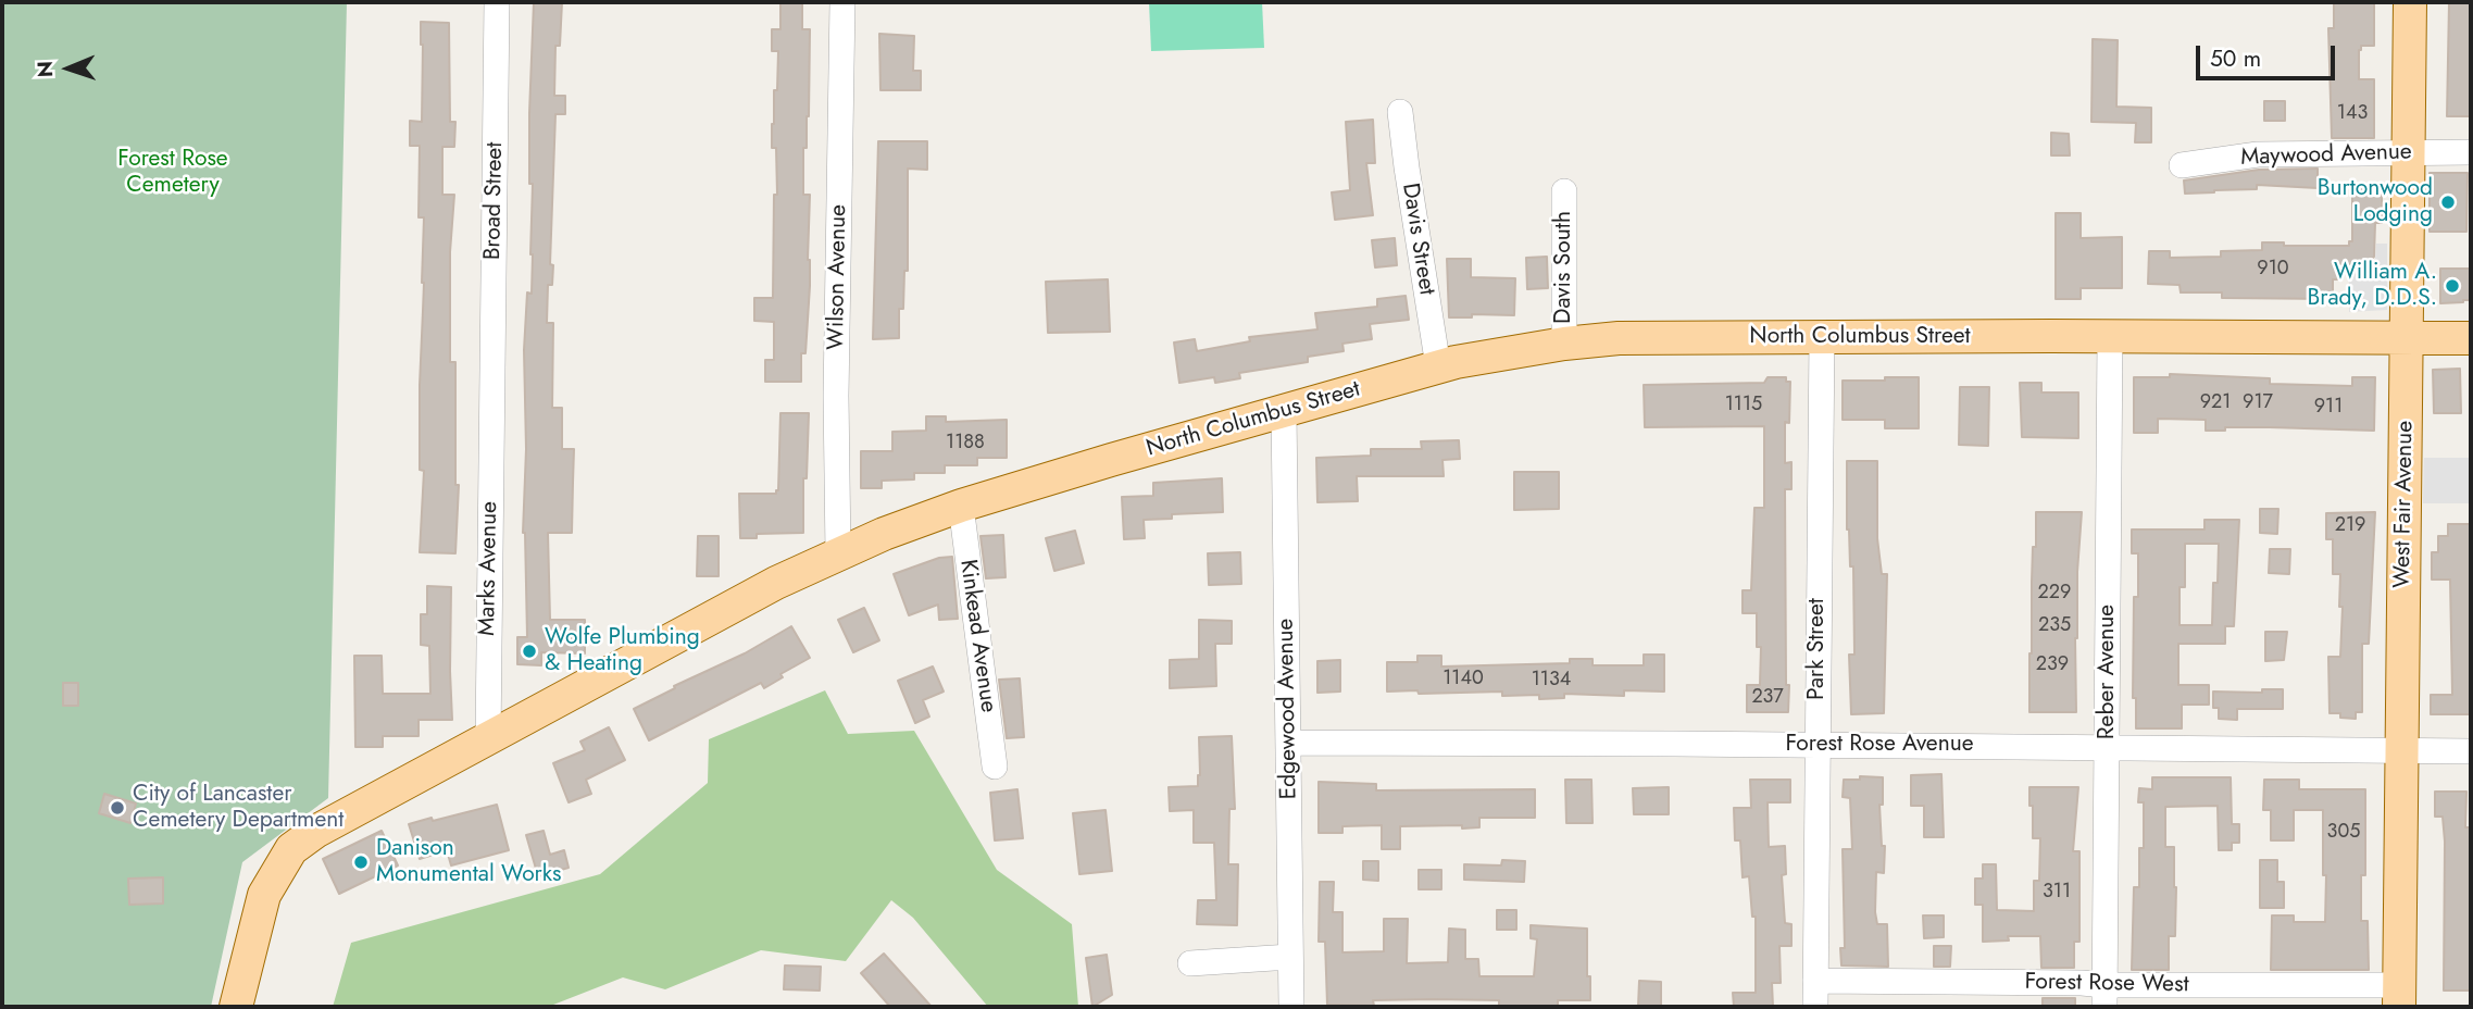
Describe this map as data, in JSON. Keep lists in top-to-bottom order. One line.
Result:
{"streets":{"main road":["North Columbus Street","West Fair Avenue"],"street":["Maywood Avenue","Broad Street","Davis Street","Davis South","Wilson Avenue","Marks Avenue","Kinkead Avenue","Park Street","Reber Avenue","Edgewood Avenue","Forest Rose Avenue","Forest Rose West"]},"crossings":[["Maywood Avenue","West Fair Avenue"],["Broad Street","Marks Avenue"],["Davis Street","North Columbus Street"],["Davis South","North Columbus Street"],["Wilson Avenue","North Columbus Street"],["North Columbus Street","West Fair Avenue"],["North Columbus Street","Marks Avenue"],["North Columbus Street","Kinkead Avenue"],["North Columbus Street","Park Street"],["North Columbus Street","Reber Avenue"],["North Columbus Street","Edgewood Avenue"],["West Fair Avenue","Forest Rose Avenue"],["West Fair Avenue","Forest Rose West"],["Park Street","Forest Rose Avenue"],["Park Street","Forest Rose West"],["Reber Avenue","Forest Rose Avenue"],["Reber Avenue","Forest Rose West"],["Edgewood Avenue","Forest Rose Avenue"]],"parks":["Forest Rose Cemetery"],"places":["Burtonwood Lodging","William A. Brady, D.D.S.","Wolfe Plumbing & Heating","City of Lancaster Cemetery Department","Danison Monumental Works"],"house_numbers":["143","910","921","917","1115","911","1188","219","229","235","239","1140","1134","237","305","311"],"scale_bar":"50 m","north":"left"}
